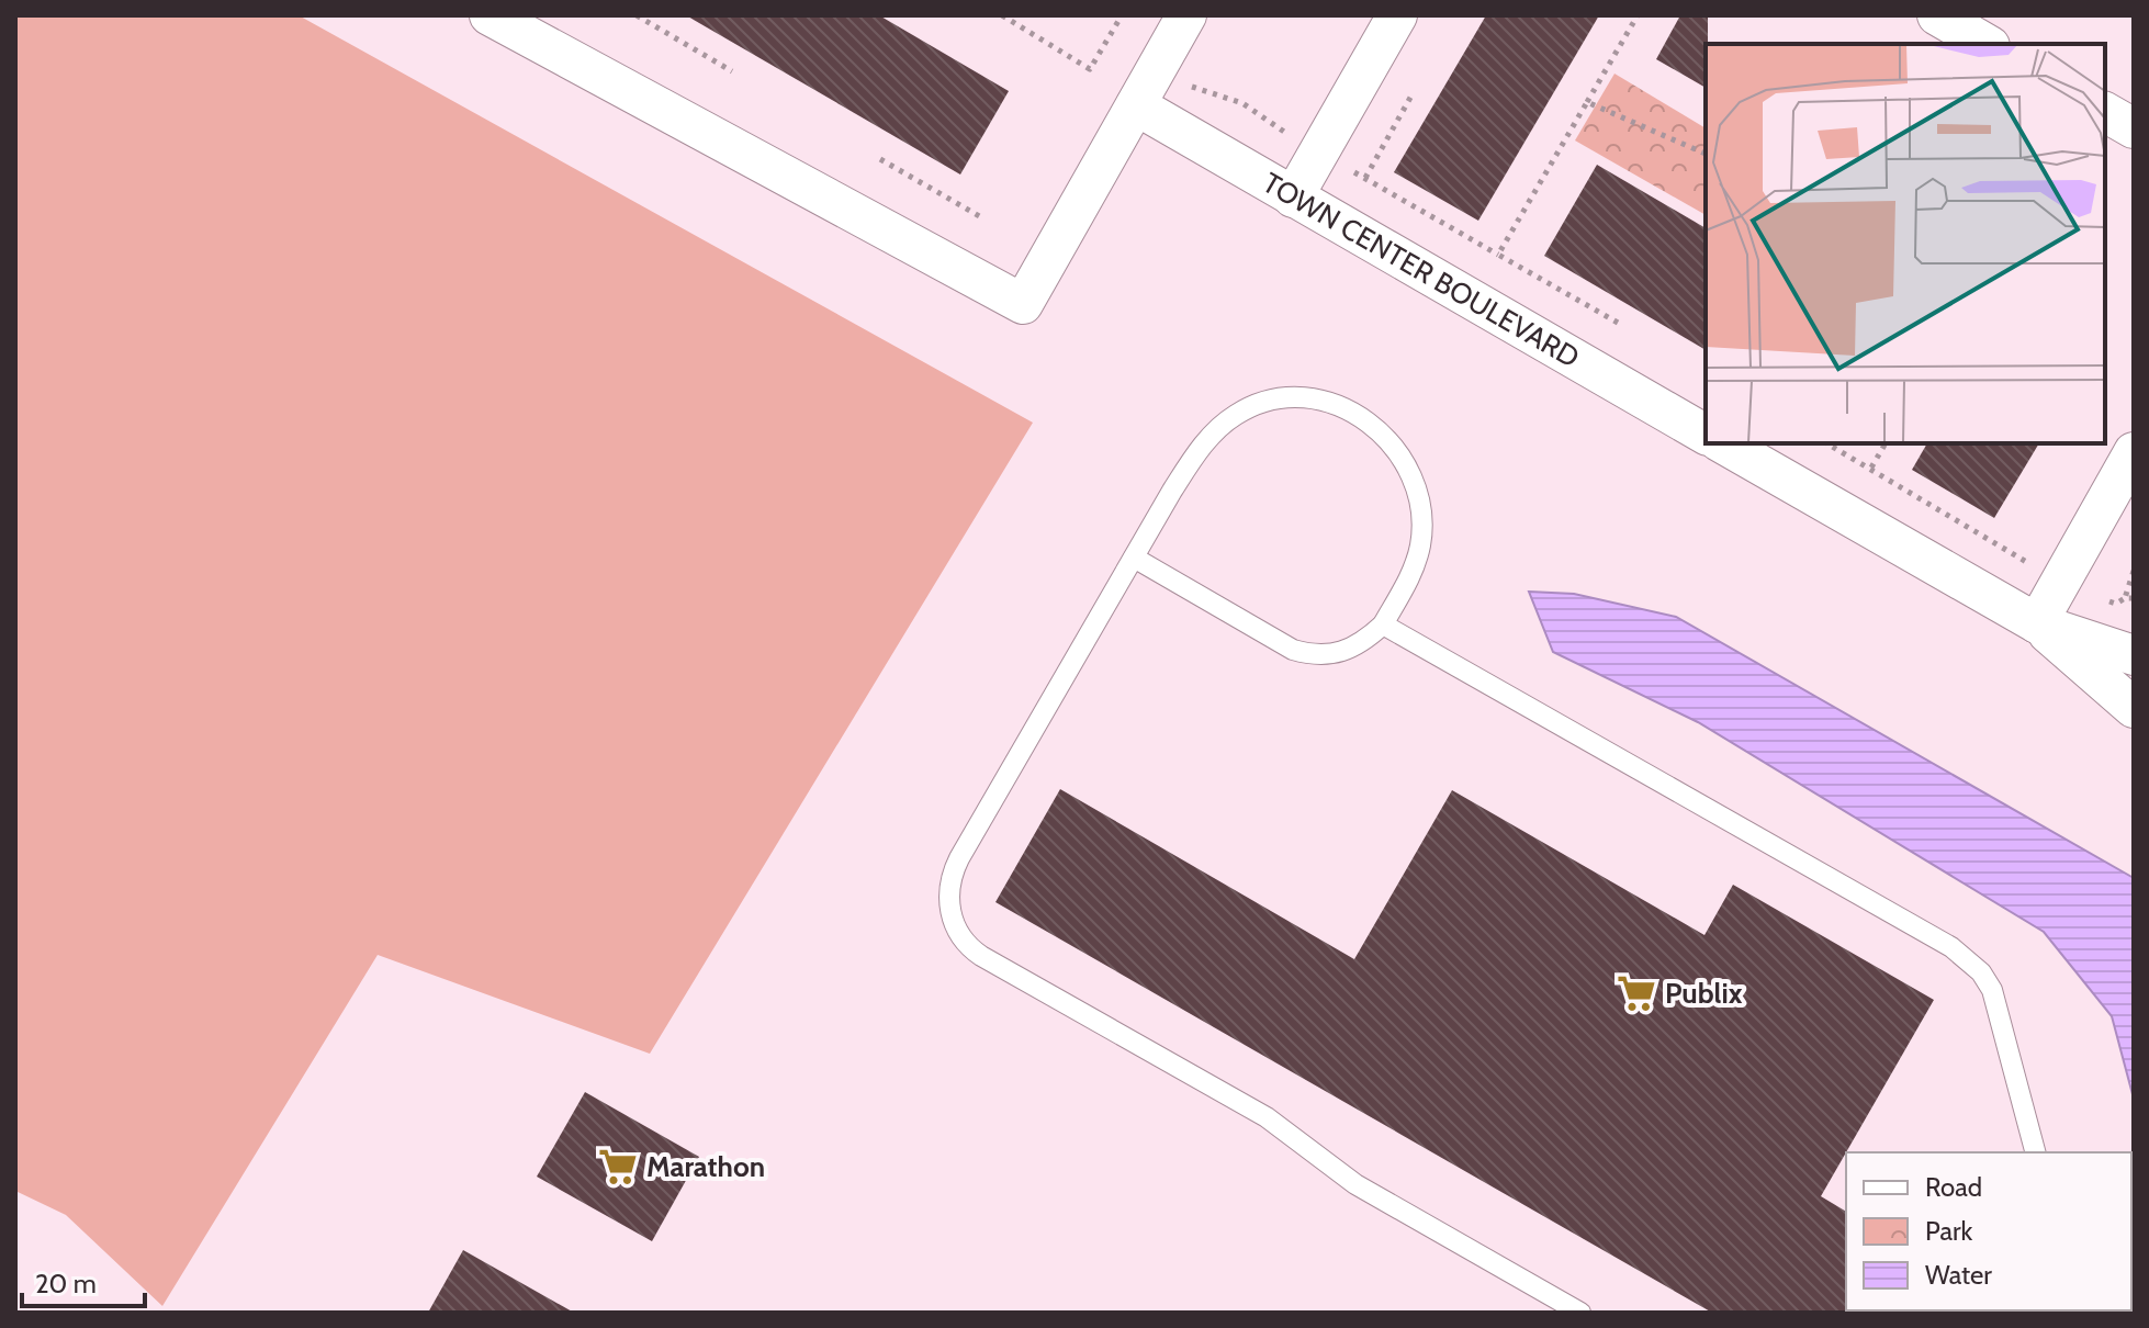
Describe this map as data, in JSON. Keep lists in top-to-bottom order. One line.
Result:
{"streets":{"street":["TOWN CENTER BOULEVARD"]},"places":{"supermarket":["Publix","Marathon"]},"legend":["Road","Park","Water"],"scale_bar":"20 m"}
